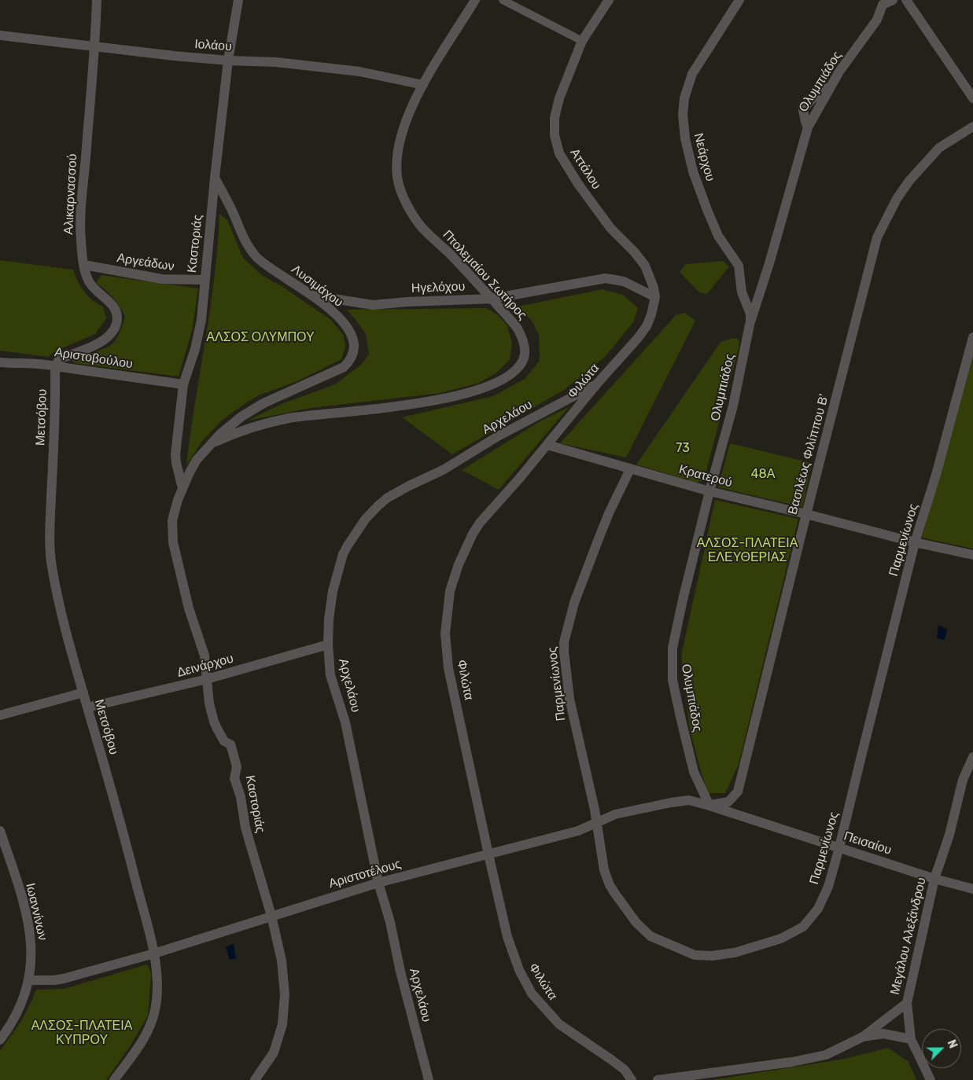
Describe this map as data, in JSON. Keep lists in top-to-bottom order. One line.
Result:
{"streets":{"street":["Ιολάου","Ολυμπιάδος","Νεάρχου","Αττάλου","Αλικαρνασσού","Καστοριάς","Αργεάδων","Πτολεμαίου Σωτήρος","Λυσιμάχου","Ηγελόχου","Αριστοβούλου","Φιλώτα","Μετσόβου","Αρχελάου","Βασιλέως Φιλίππου Β'","Κρατερού","Παρμενίωνος","Δεινάρχου","Πεισαίου","Αριστοτέλους","Ιωαννίνων","Μεγάλου Αλεξάνδρου"]},"crossings":[["Ιολάου","Αλικαρνασσού"],["Ιολάου","Καστοριάς"],["Ιολάου","Πτολεμαίου Σωτήρος"],["Ολυμπιάδος","Νεάρχου"],["Ολυμπιάδος","Βασιλέως Φιλίππου Β'"],["Ολυμπιάδος","Κρατερού"],["Ολυμπιάδος","Πεισαίου"],["Ολυμπιάδος","Αριστοτέλους"],["Αττάλου","Ηγελόχου"],["Αττάλου","Φιλώτα"],["Αλικαρνασσού","Αργεάδων"],["Αλικαρνασσού","Αριστοβούλου"],["Αλικαρνασσού","Μετσόβου"],["Καστοριάς","Αργεάδων"],["Καστοριάς","Πτολεμαίου Σωτήρος"],["Καστοριάς","Λυσιμάχου"],["Καστοριάς","Αριστοβούλου"],["Καστοριάς","Δεινάρχου"],["Καστοριάς","Αριστοτέλους"],["Πτολεμαίου Σωτήρος","Λυσιμάχου"],["Πτολεμαίου Σωτήρος","Ηγελόχου"],["Λυσιμάχου","Ηγελόχου"],["Ηγελόχου","Φιλώτα"],["Αριστοβούλου","Μετσόβου"],["Φιλώτα","Αρχελάου"],["Φιλώτα","Κρατερού"],["Φιλώτα","Αριστοτέλους"],["Μετσόβου","Δεινάρχου"],["Μετσόβου","Αριστοτέλους"],["Αρχελάου","Δεινάρχου"],["Αρχελάου","Αριστοτέλους"],["Βασιλέως Φιλίππου Β'","Κρατερού"],["Βασιλέως Φιλίππου Β'","Πεισαίου"],["Βασιλέως Φιλίππου Β'","Αριστοτέλους"],["Κρατερού","Παρμενίωνος"],["Παρμενίωνος","Πεισαίου"],["Παρμενίωνος","Αριστοτέλους"],["Πεισαίου","Αριστοτέλους"],["Πεισαίου","Μεγάλου Αλεξάνδρου"],["Αριστοτέλους","Ιωαννίνων"]],"parks":["ΑΛΣΟΣ ΟΛΥΜΠΟΥ","73","48Α","ΑΛΣΟΣ-ΠΛΑΤΕΙΑ ΕΛΕΥΘΕΡΙΑΣ","ΑΛΣΟΣ-ΠΛΑΤΕΙΑ ΚΥΠΡΟΥ"],"north":"top right"}
